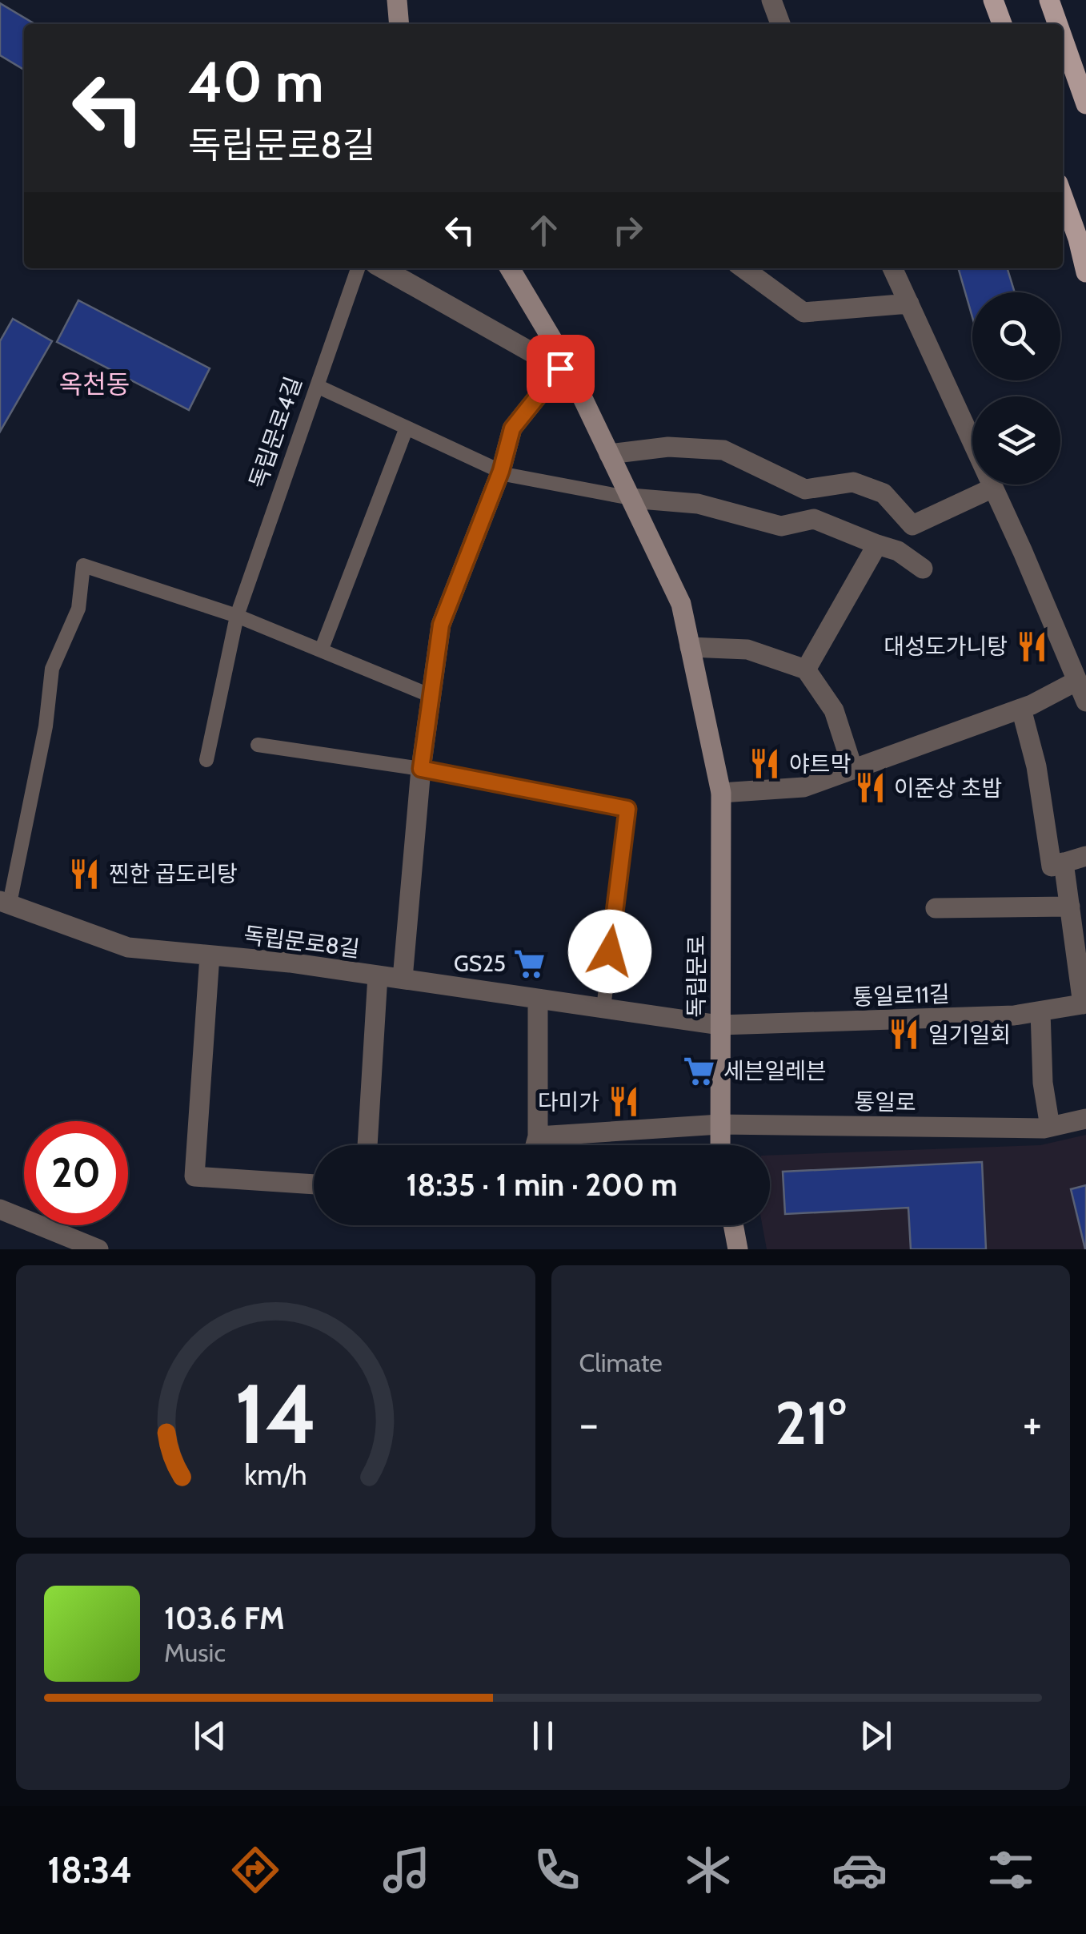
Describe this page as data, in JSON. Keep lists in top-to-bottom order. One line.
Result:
{"streets":{"main road":["독립문로"],"street":["독립문로8길","통일로11길","통일로"],"lane":["독립문로4길"]},"crossings":[["독립문로8길","독립문로"],["독립문로8길","통일로11길"],["독립문로","통일로11길"],["독립문로","통일로"]],"districts":["옥천동"],"places":{"restaurant":["대성도가니탕","야트막","이준상 초밥","찐한 곱도리탕","일기일회","다미가"],"supermarket":["GS25","세븐일레븐"]},"page":{"turn":["40 m","독립문로8길"],"limit":"20","trip":"18:35 · 1 min · 200 m","tile":"Climate","heat":["−","21°","+"],"song":["103.6 FM","Music"],"tabs":"18:34","gauge":["14","km/h"]}}
